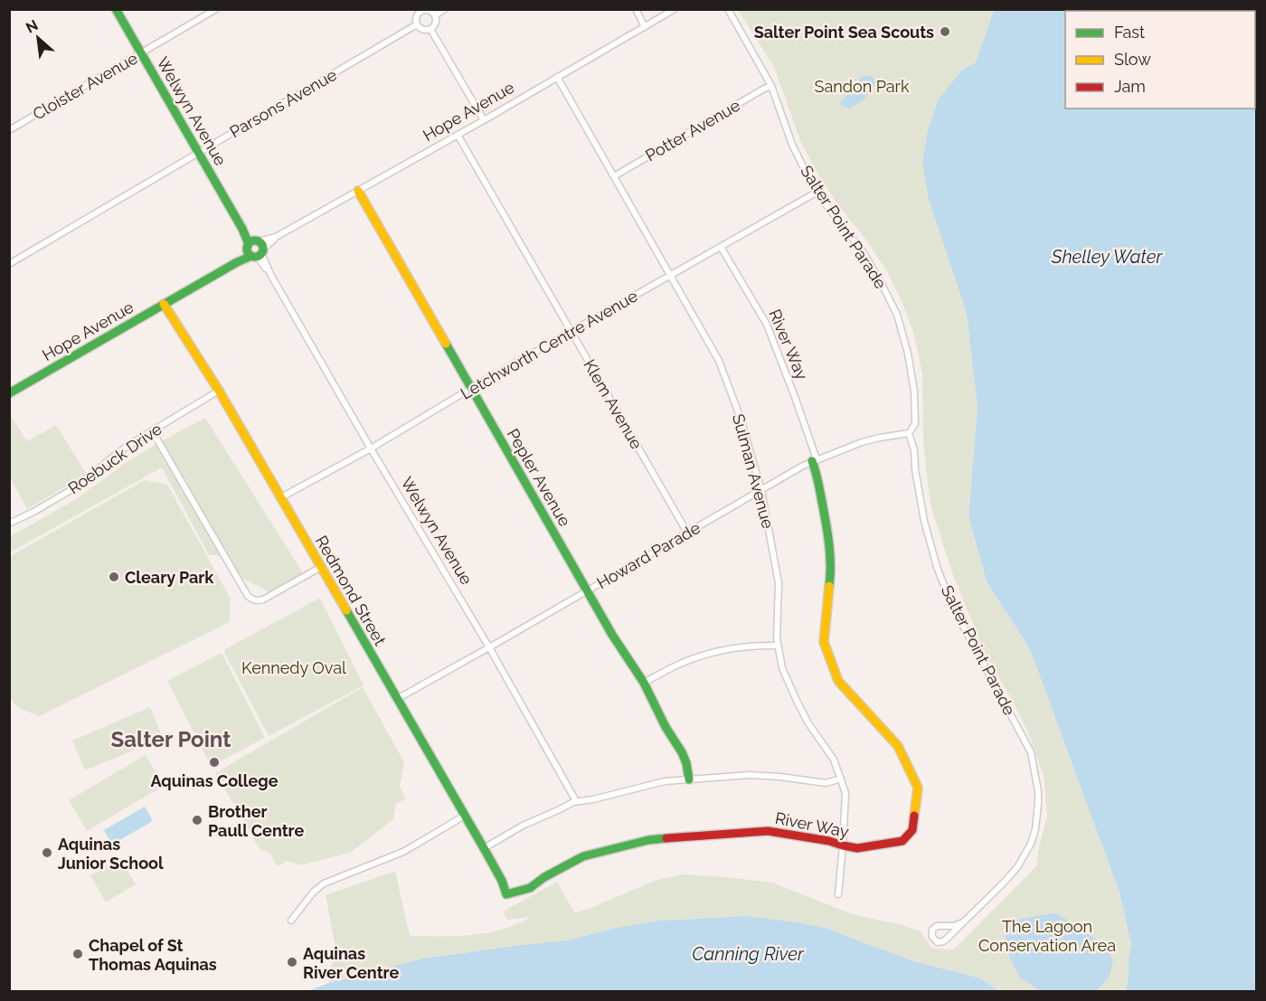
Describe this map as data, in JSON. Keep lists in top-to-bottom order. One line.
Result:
{"streets":{"street":["Cloister Avenue","Parsons Avenue","Welwyn Avenue","Hope Avenue","Potter Avenue","Salter Point Parade","Letchworth Centre Avenue","River Way","Klem Avenue","Roebuck Drive","Sulman Avenue","Pepler Avenue","Howard Parade","Redmond Street"]},"crossings":[["Cloister Avenue","Welwyn Avenue"],["Parsons Avenue","Welwyn Avenue"],["Welwyn Avenue","Hope Avenue"],["Welwyn Avenue","Letchworth Centre Avenue"],["Welwyn Avenue","Howard Parade"],["Hope Avenue","Klem Avenue"],["Hope Avenue","Sulman Avenue"],["Hope Avenue","Pepler Avenue"],["Hope Avenue","Redmond Street"],["Potter Avenue","Salter Point Parade"],["Potter Avenue","Sulman Avenue"],["Salter Point Parade","Letchworth Centre Avenue"],["Salter Point Parade","Howard Parade"],["Letchworth Centre Avenue","River Way"],["Letchworth Centre Avenue","Klem Avenue"],["Letchworth Centre Avenue","Sulman Avenue"],["Letchworth Centre Avenue","Pepler Avenue"],["Letchworth Centre Avenue","Redmond Street"],["River Way","Sulman Avenue"],["River Way","Howard Parade"],["River Way","Redmond Street"],["Klem Avenue","Howard Parade"],["Roebuck Drive","Redmond Street"],["Sulman Avenue","Howard Parade"],["Pepler Avenue","Howard Parade"],["Howard Parade","Redmond Street"]],"districts":["Salter Point"],"water":["Shelley Water","Canning River"],"parks":["Sandon Park","Kennedy Oval","The Lagoon Conservation Area"],"places":["Salter Point Sea Scouts","Cleary Park","Aquinas College","Brother Paull Centre","Aquinas Junior School","Chapel of St Thomas Aquinas","Aquinas River Centre"],"legend":["Fast","Slow","Jam"],"north":"top left"}
